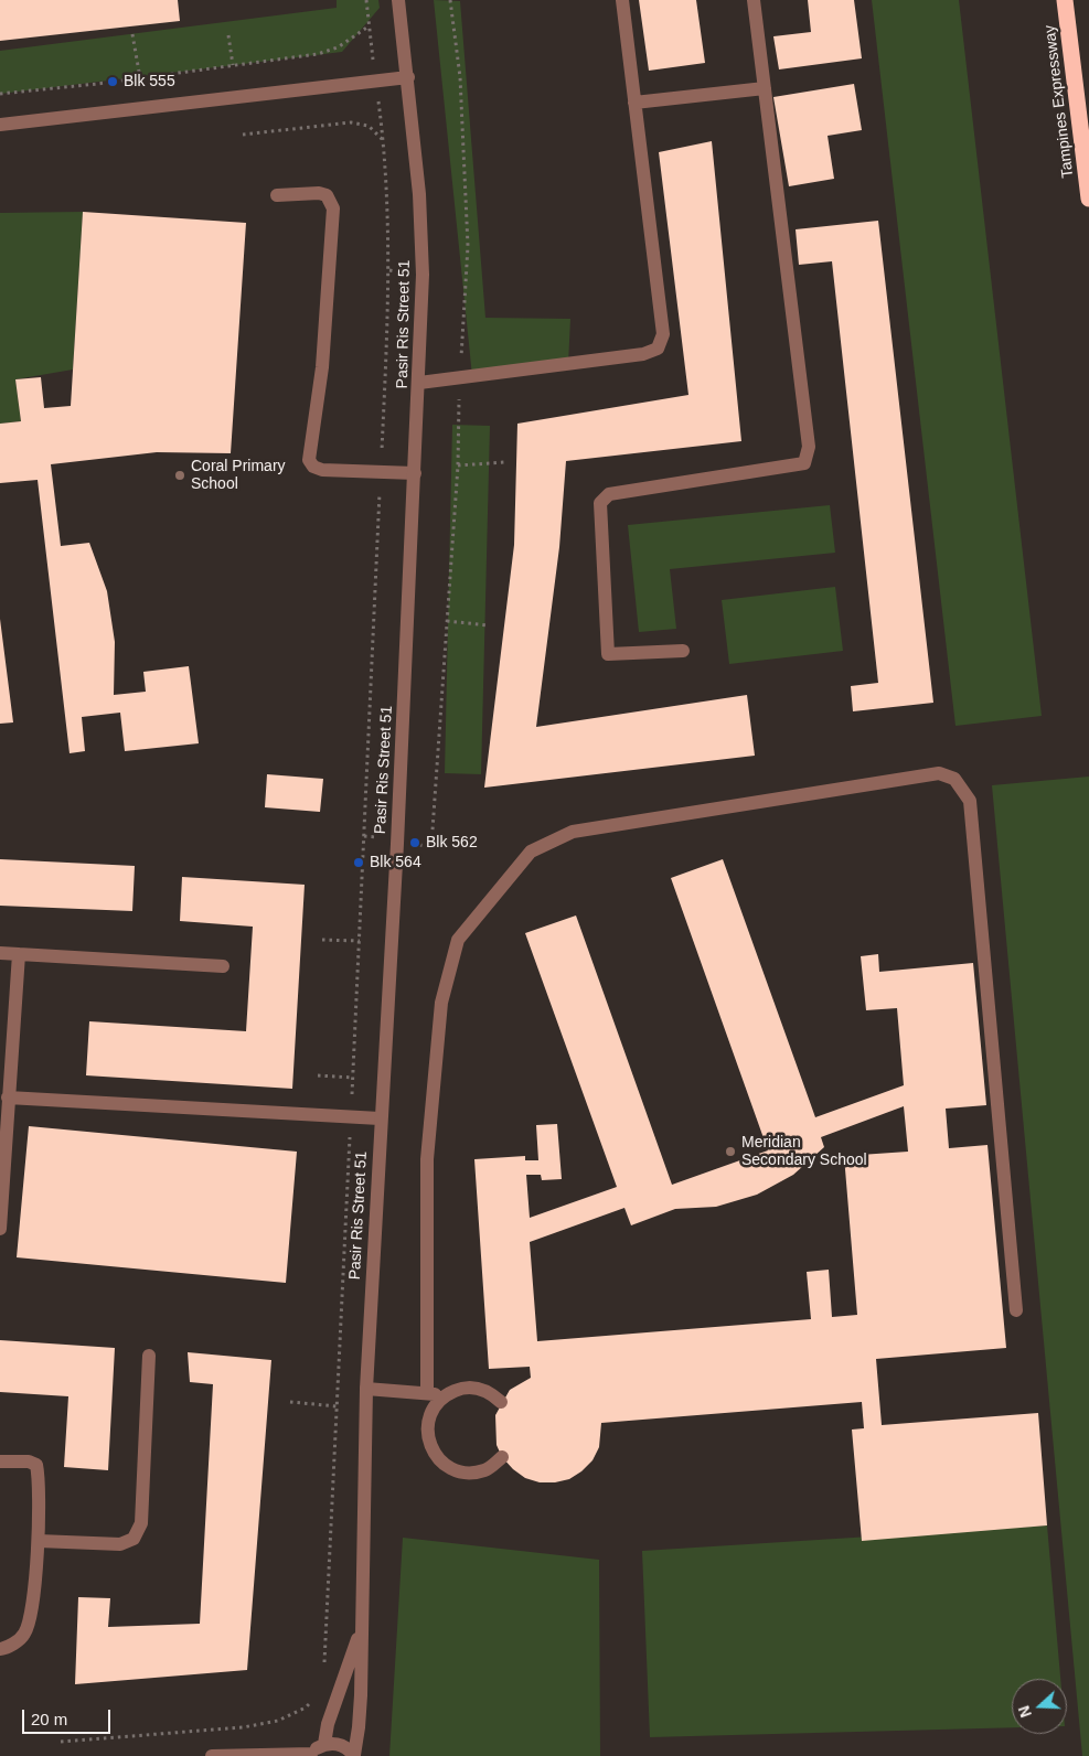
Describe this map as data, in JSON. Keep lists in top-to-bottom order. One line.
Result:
{"streets":{"highway":["Tampines Expressway"],"street":["Pasir Ris Street 51"]},"places":["Blk 555","Coral Primary School","Blk 562","Blk 564","Meridian Secondary School"],"scale_bar":"20 m","north":"left"}
